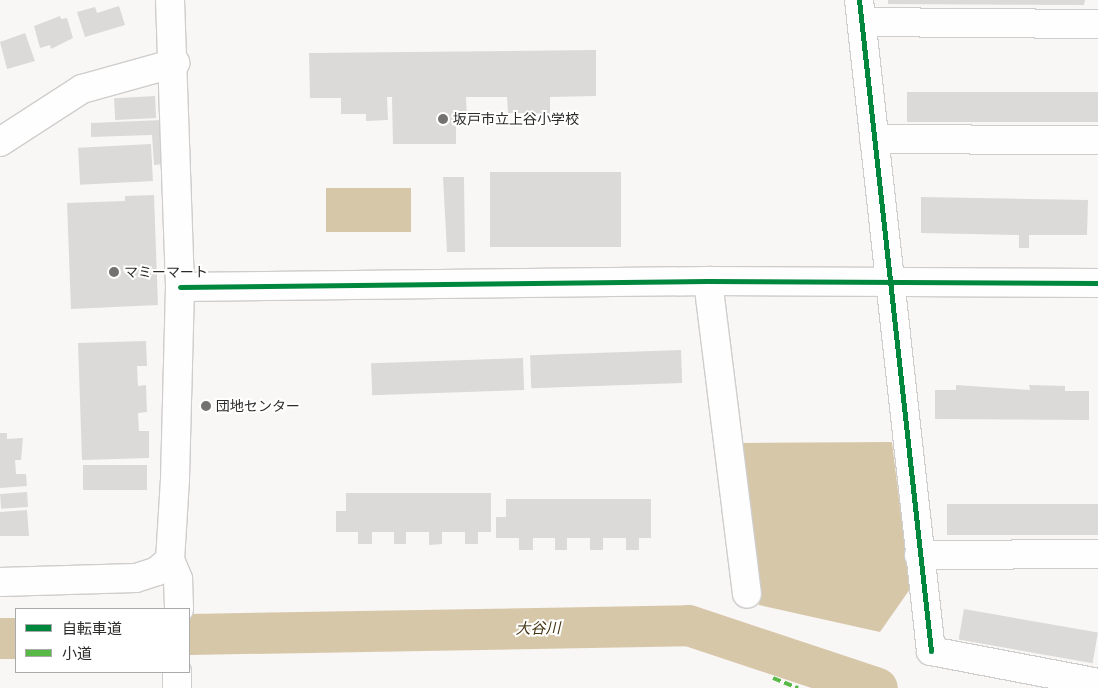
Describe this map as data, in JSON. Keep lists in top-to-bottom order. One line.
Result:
{"water":["大谷川"],"places":["坂戸市立上谷小学校","マミーマート","団地センター"],"legend":["自転車道","小道"]}
